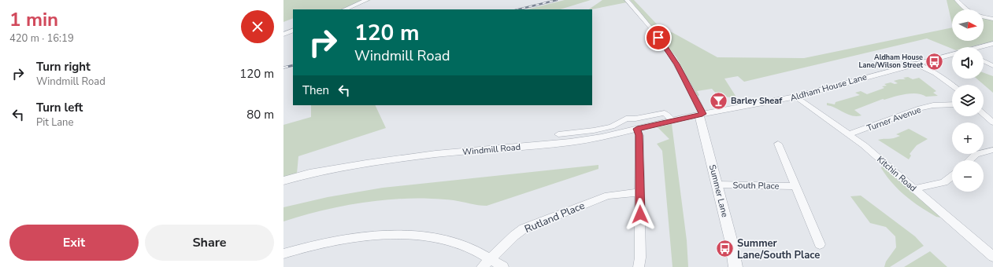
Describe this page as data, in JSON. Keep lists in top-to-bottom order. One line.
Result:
{"streets":{"street":["Aldham House Lane","Turner Avenue","Windmill Road","Kitchin Road","South Place","Summer Lane","Rutland Place"]},"crossings":[["Aldham House Lane","Windmill Road"],["Aldham House Lane","Kitchin Road"],["Aldham House Lane","Summer Lane"],["Turner Avenue","Kitchin Road"],["Windmill Road","Summer Lane"],["South Place","Summer Lane"]],"places":{"bus stop":["Aldham House Lane/Wilson Street","Summer Lane/South Place"],"bar":["Barley Sheaf"]},"north":"right","page":{"heading":["1 min","420 m · 16:19"],"map_buttons":["+","−"],"turn":["120 m","Windmill Road"],"list":[{"name":"Turn right","note":"Windmill Road","value":"120 m"},{"name":"Turn left","note":"Pit Lane","value":"80 m"}],"then":"Then","buttons":["Exit","Share"]}}
